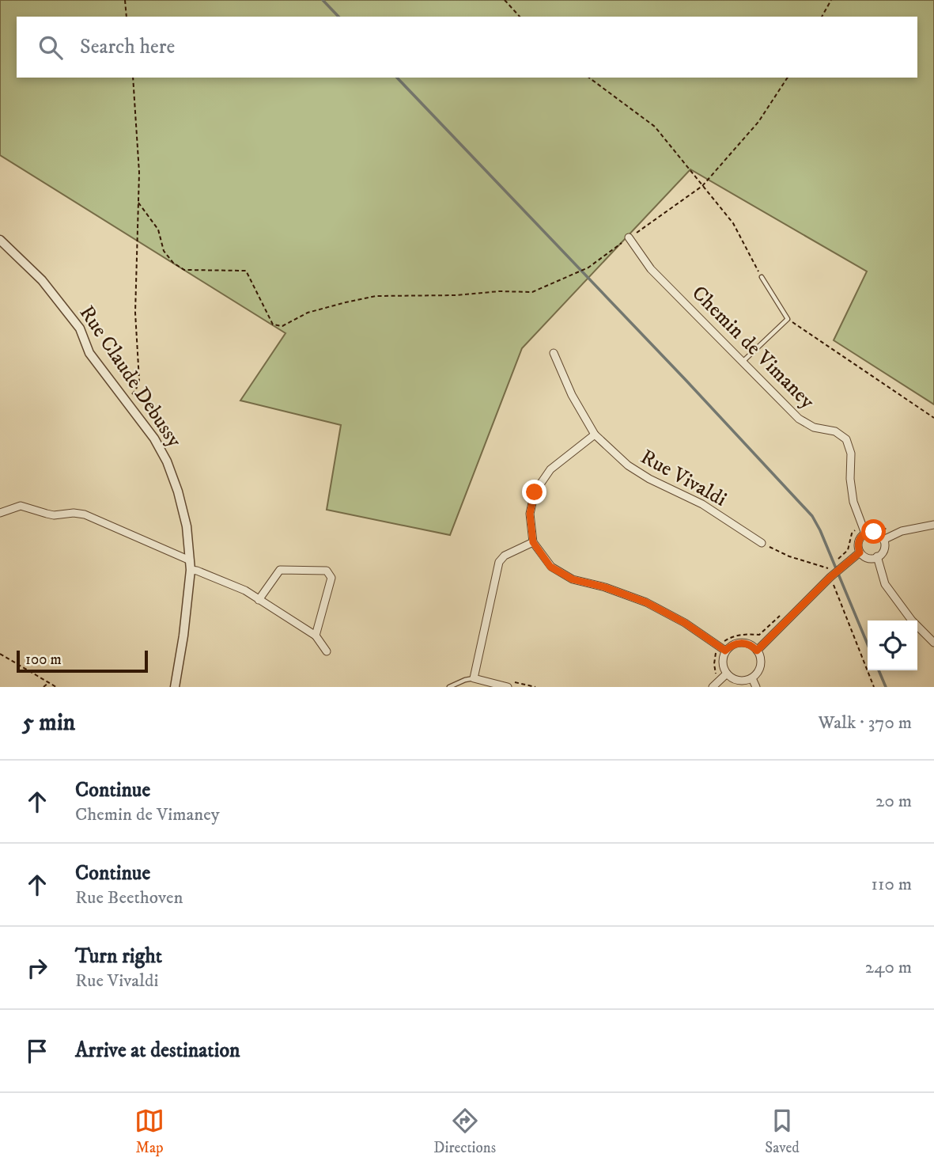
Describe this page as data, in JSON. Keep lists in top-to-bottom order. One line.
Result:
{"streets":{"street":["Chemin de Vimaney","Rue Claude Debussy","Rue Vivaldi"]},"scale_bar":"100 m","page":{"search":"Search here","scale":"100 m","heading":["5 min","Walk · 370 m"],"list":[["Continue","Chemin de Vimaney","20 m"],["Continue","Rue Beethoven","110 m"],["Turn right","Rue Vivaldi","240 m"],"Arrive at destination"],"nav":["Map","Directions","Saved"]}}
